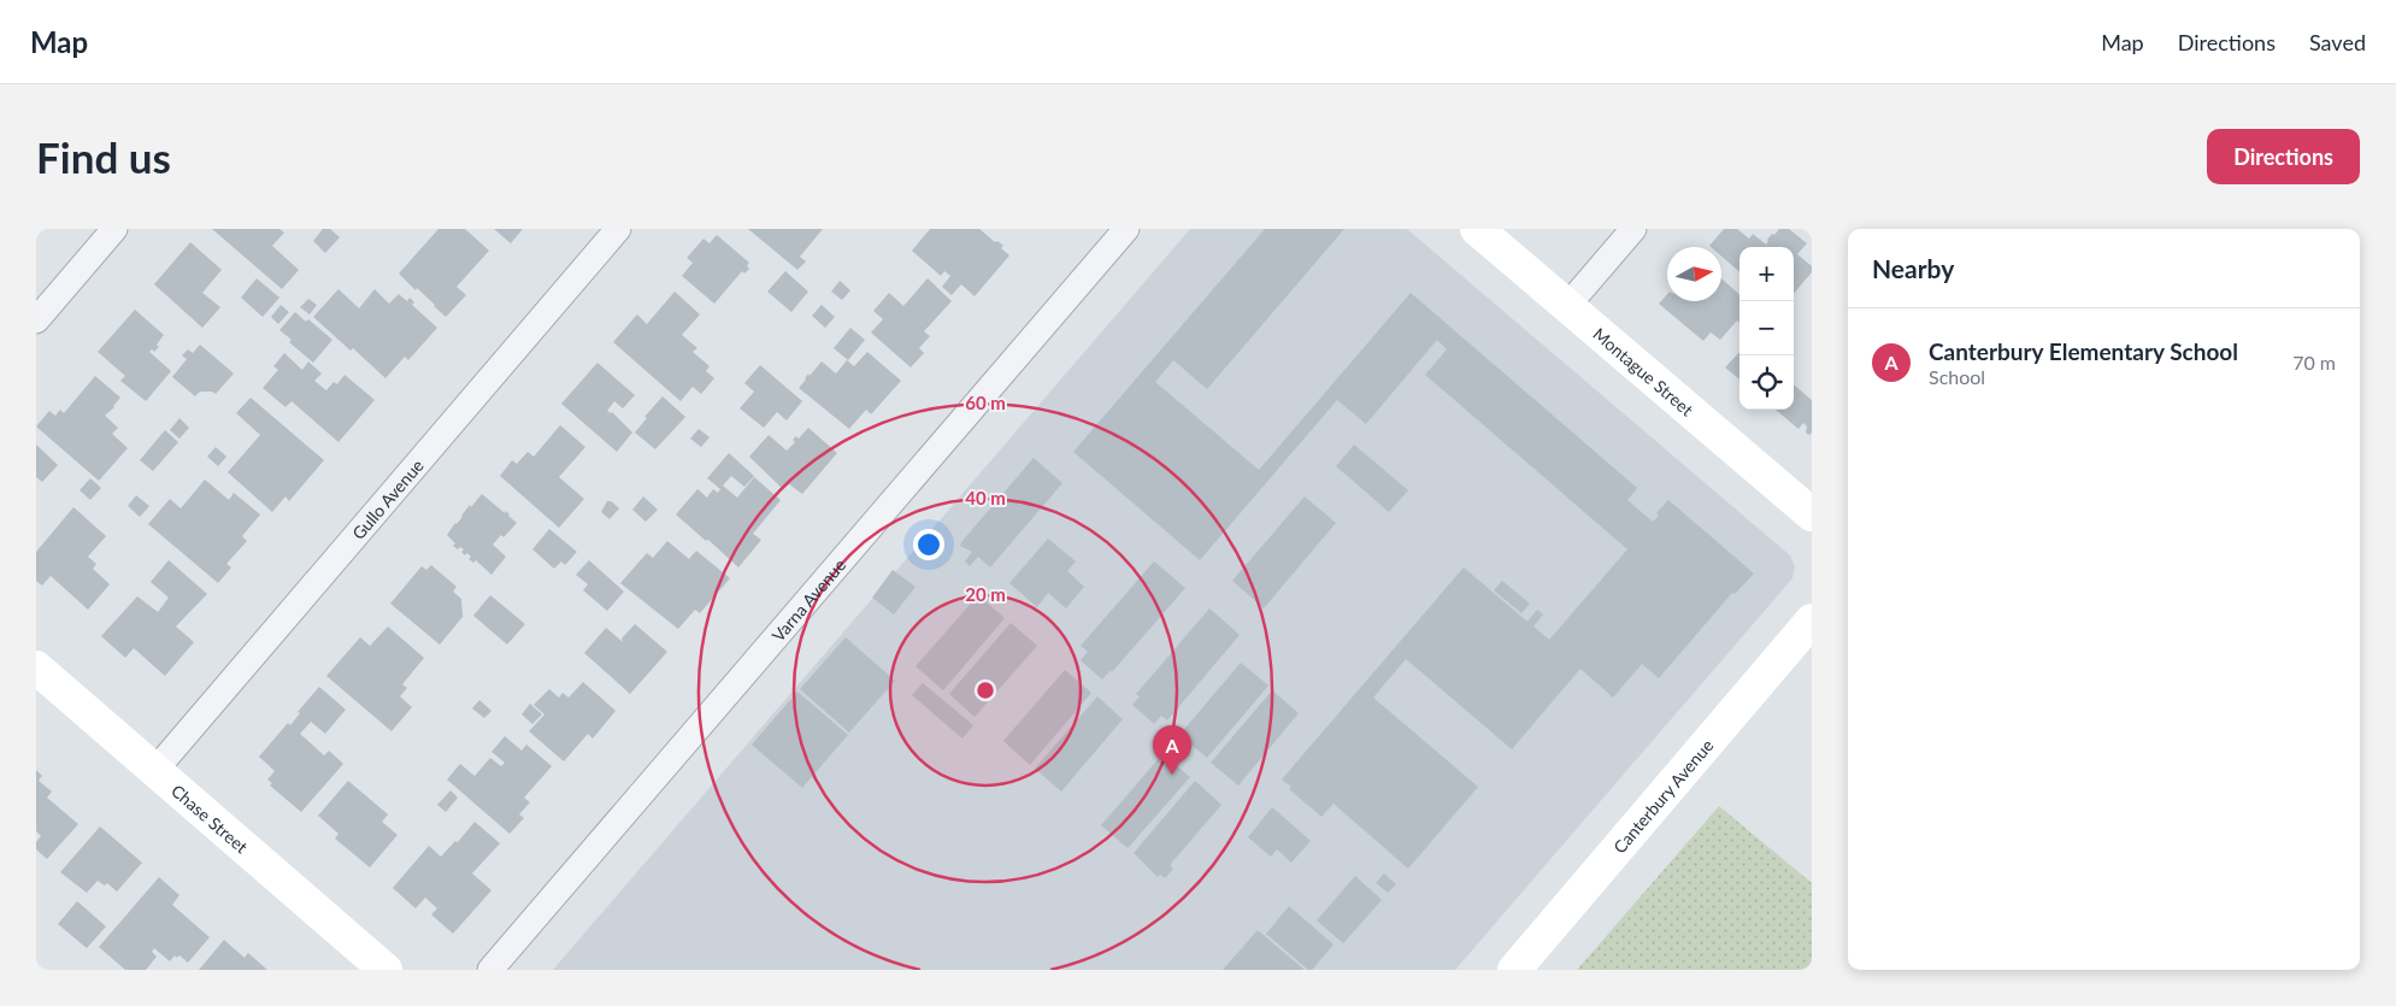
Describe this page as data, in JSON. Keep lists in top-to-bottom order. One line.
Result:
{"streets":{"street":["Montague Street","Gullo Avenue","Varna Avenue","Canterbury Avenue","Chase Street"]},"crossings":[["Gullo Avenue","Chase Street"]],"north":"right","page":{"header":"Map","nav":["Map","Directions","Saved"],"buttons":"Directions","title":"Find us","heading":"Nearby","map_buttons":["+","−"],"list":[{"mark":"A","name":"Canterbury Elementary School","note":"School","value":"70 m"}],"pins":"A"},"rings":["60 m","40 m","20 m"]}
